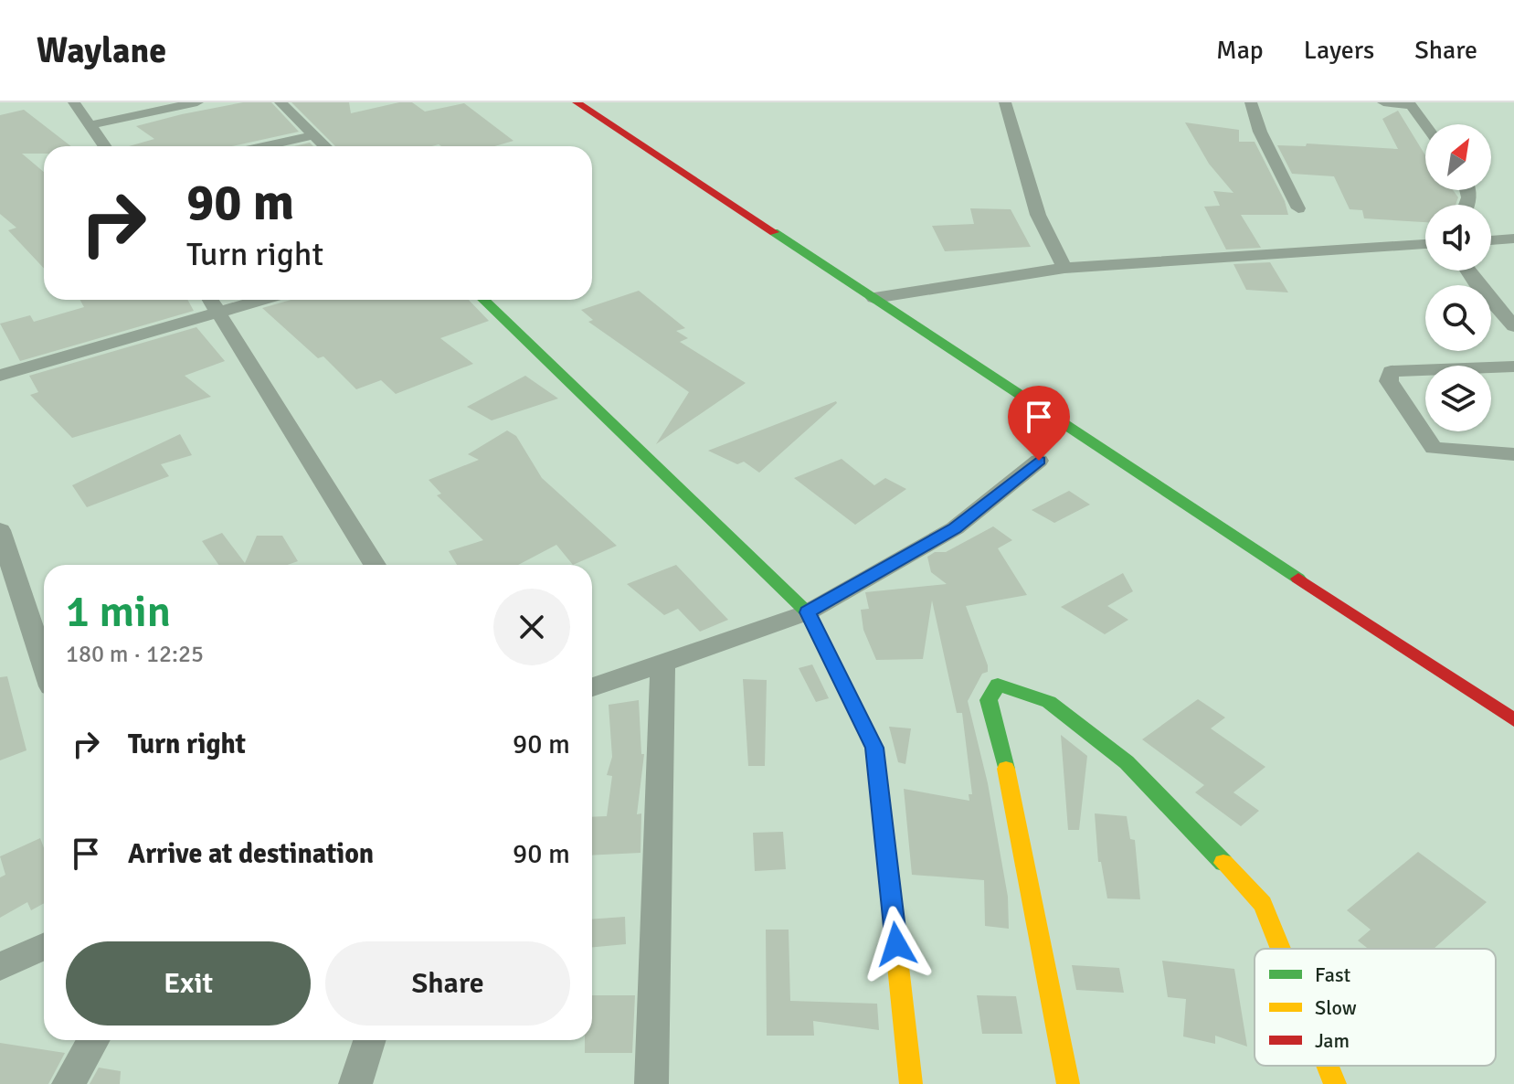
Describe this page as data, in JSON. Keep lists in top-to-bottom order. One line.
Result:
{"legend":["Fast","Slow","Jam"],"north":"top right","page":{"header":"Waylane","nav":["Map","Layers","Share"],"turn":["90 m","Turn right"],"heading":["1 min","180 m · 12:25"],"list":[{"name":"Turn right","value":"90 m"},{"name":"Arrive at destination","value":"90 m"}],"buttons":["Exit","Share"]}}
